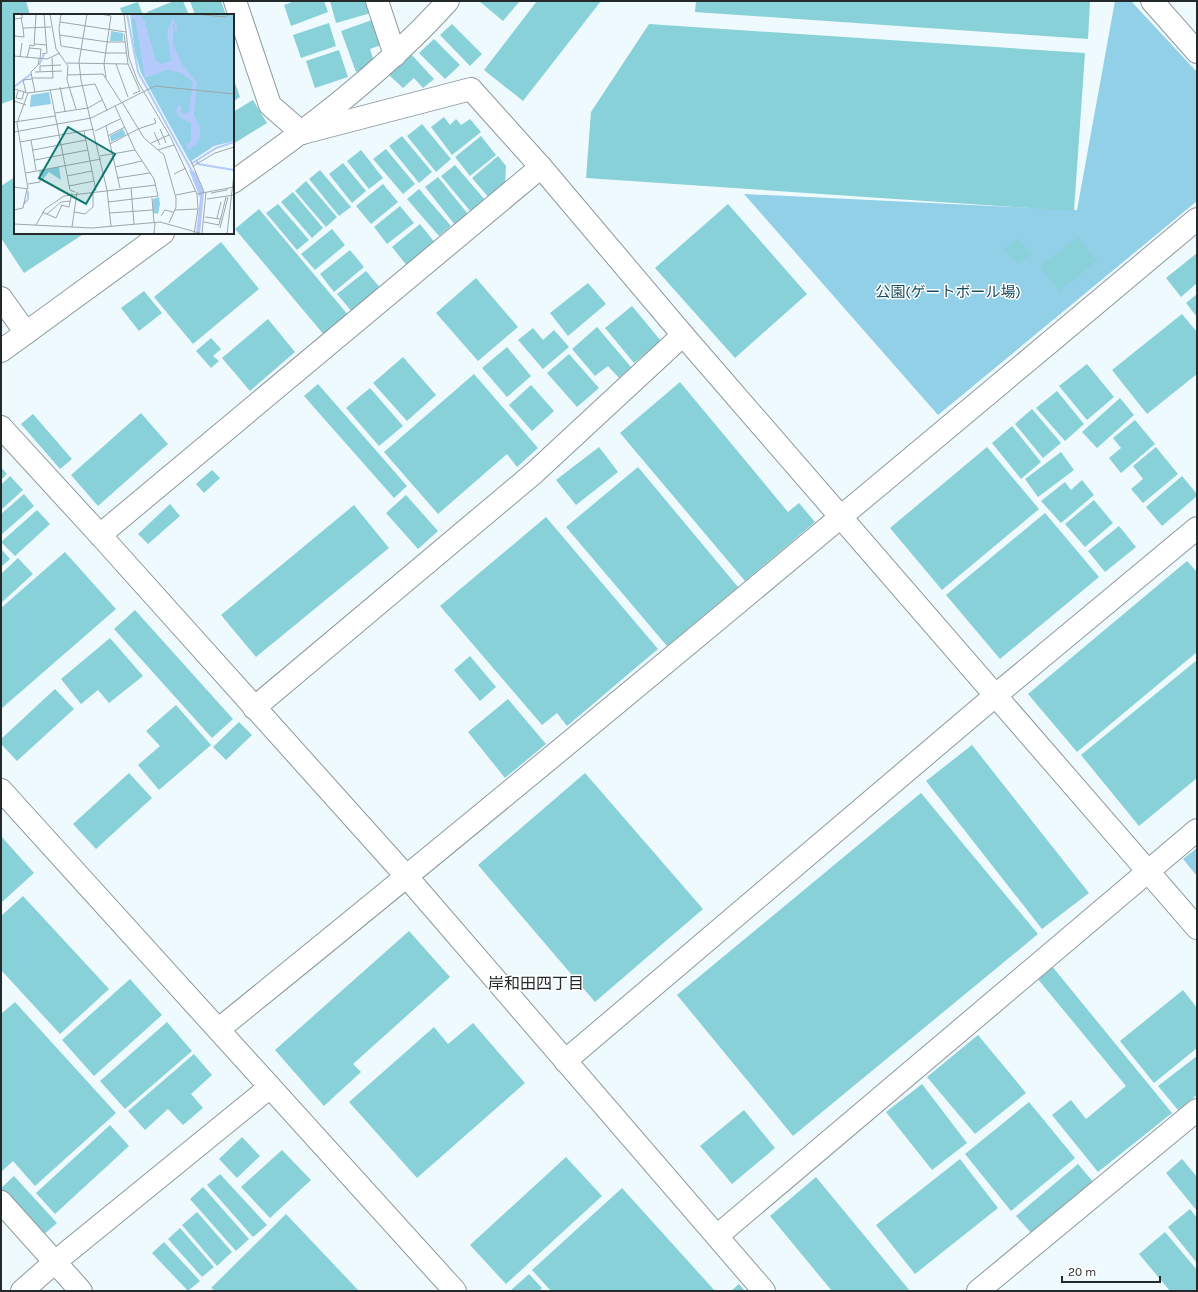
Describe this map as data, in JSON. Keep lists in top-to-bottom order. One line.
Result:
{"districts":["岸和田四丁目"],"parks":["公園(ゲートボール場)"],"scale_bar":"20 m"}
